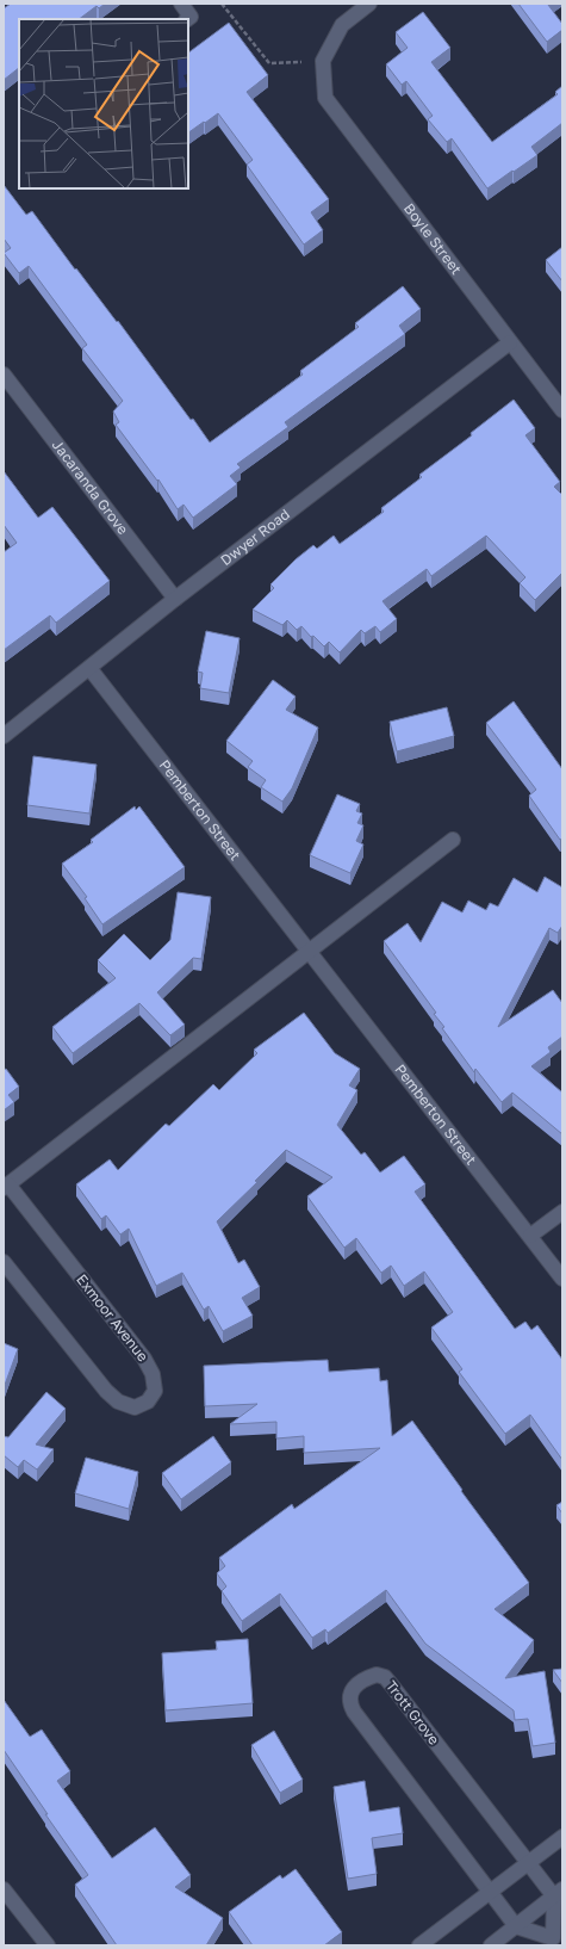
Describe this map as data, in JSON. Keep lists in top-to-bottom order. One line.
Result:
{"streets":{"street":["Boyle Street","Jacaranda Grove","Dwyer Road","Pemberton Street","Exmoor Avenue","Trott Grove"]},"crossings":[["Boyle Street","Dwyer Road"],["Jacaranda Grove","Dwyer Road"],["Dwyer Road","Pemberton Street"],["Pemberton Street","Exmoor Avenue"]]}
